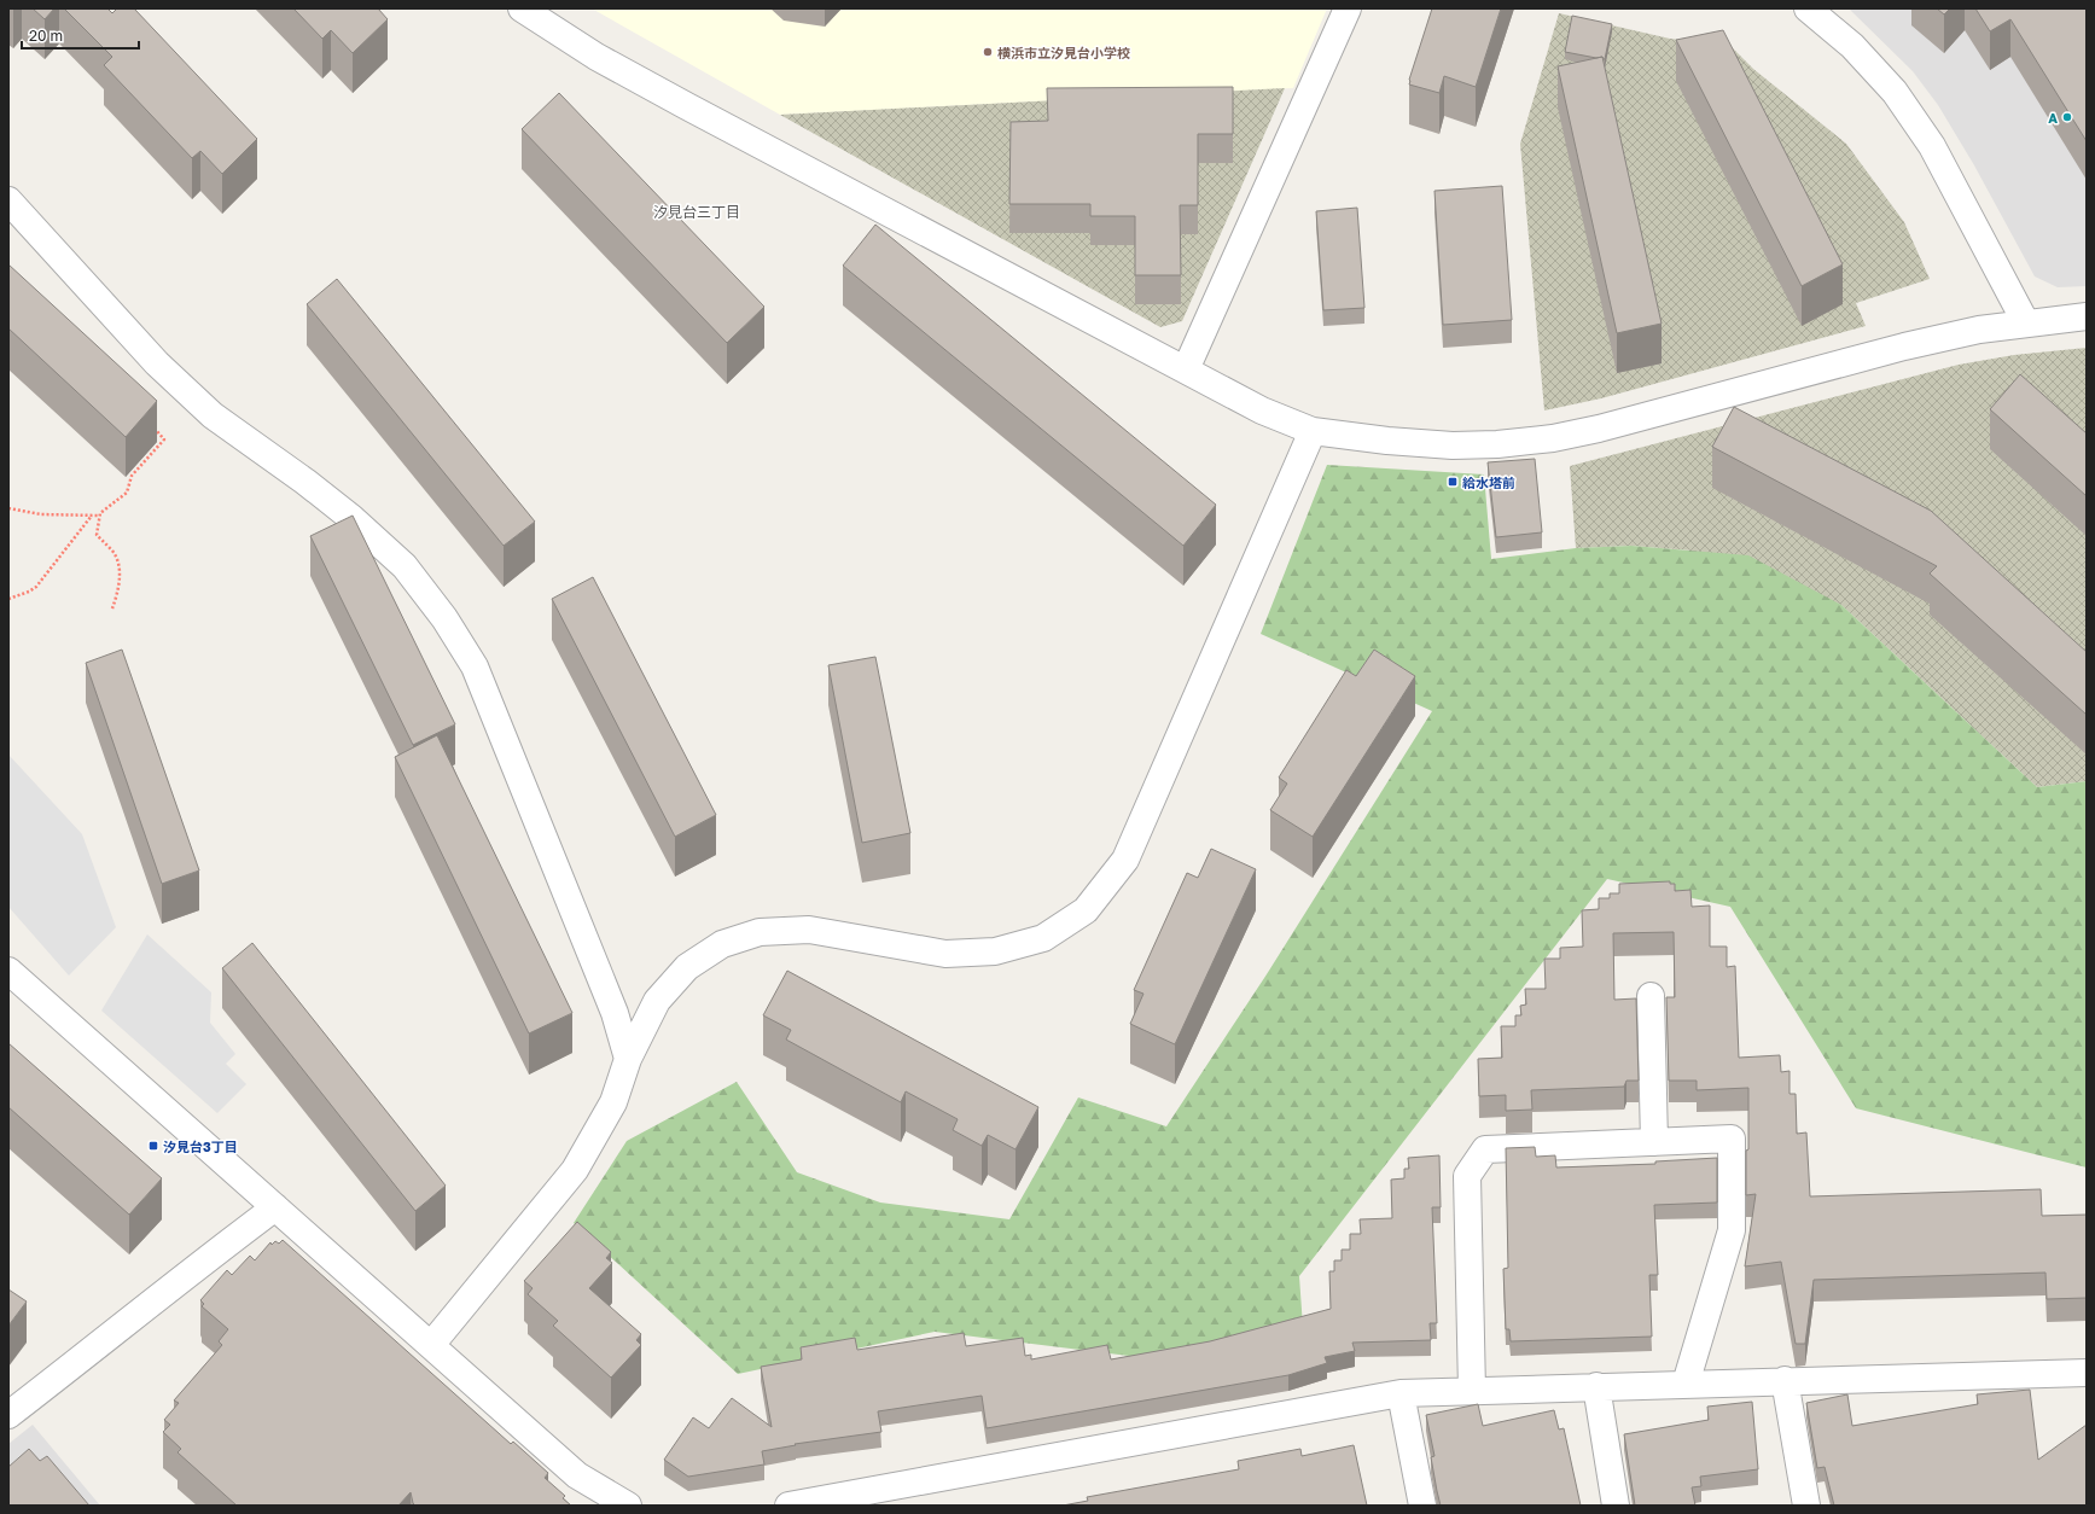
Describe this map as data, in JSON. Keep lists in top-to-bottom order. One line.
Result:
{"districts":["汐見台三丁目"],"places":{"other":["横浜市立汐見台小学校","A"],"transit":["給水塔前","汐見台3丁目"]},"scale_bar":"20 m"}
